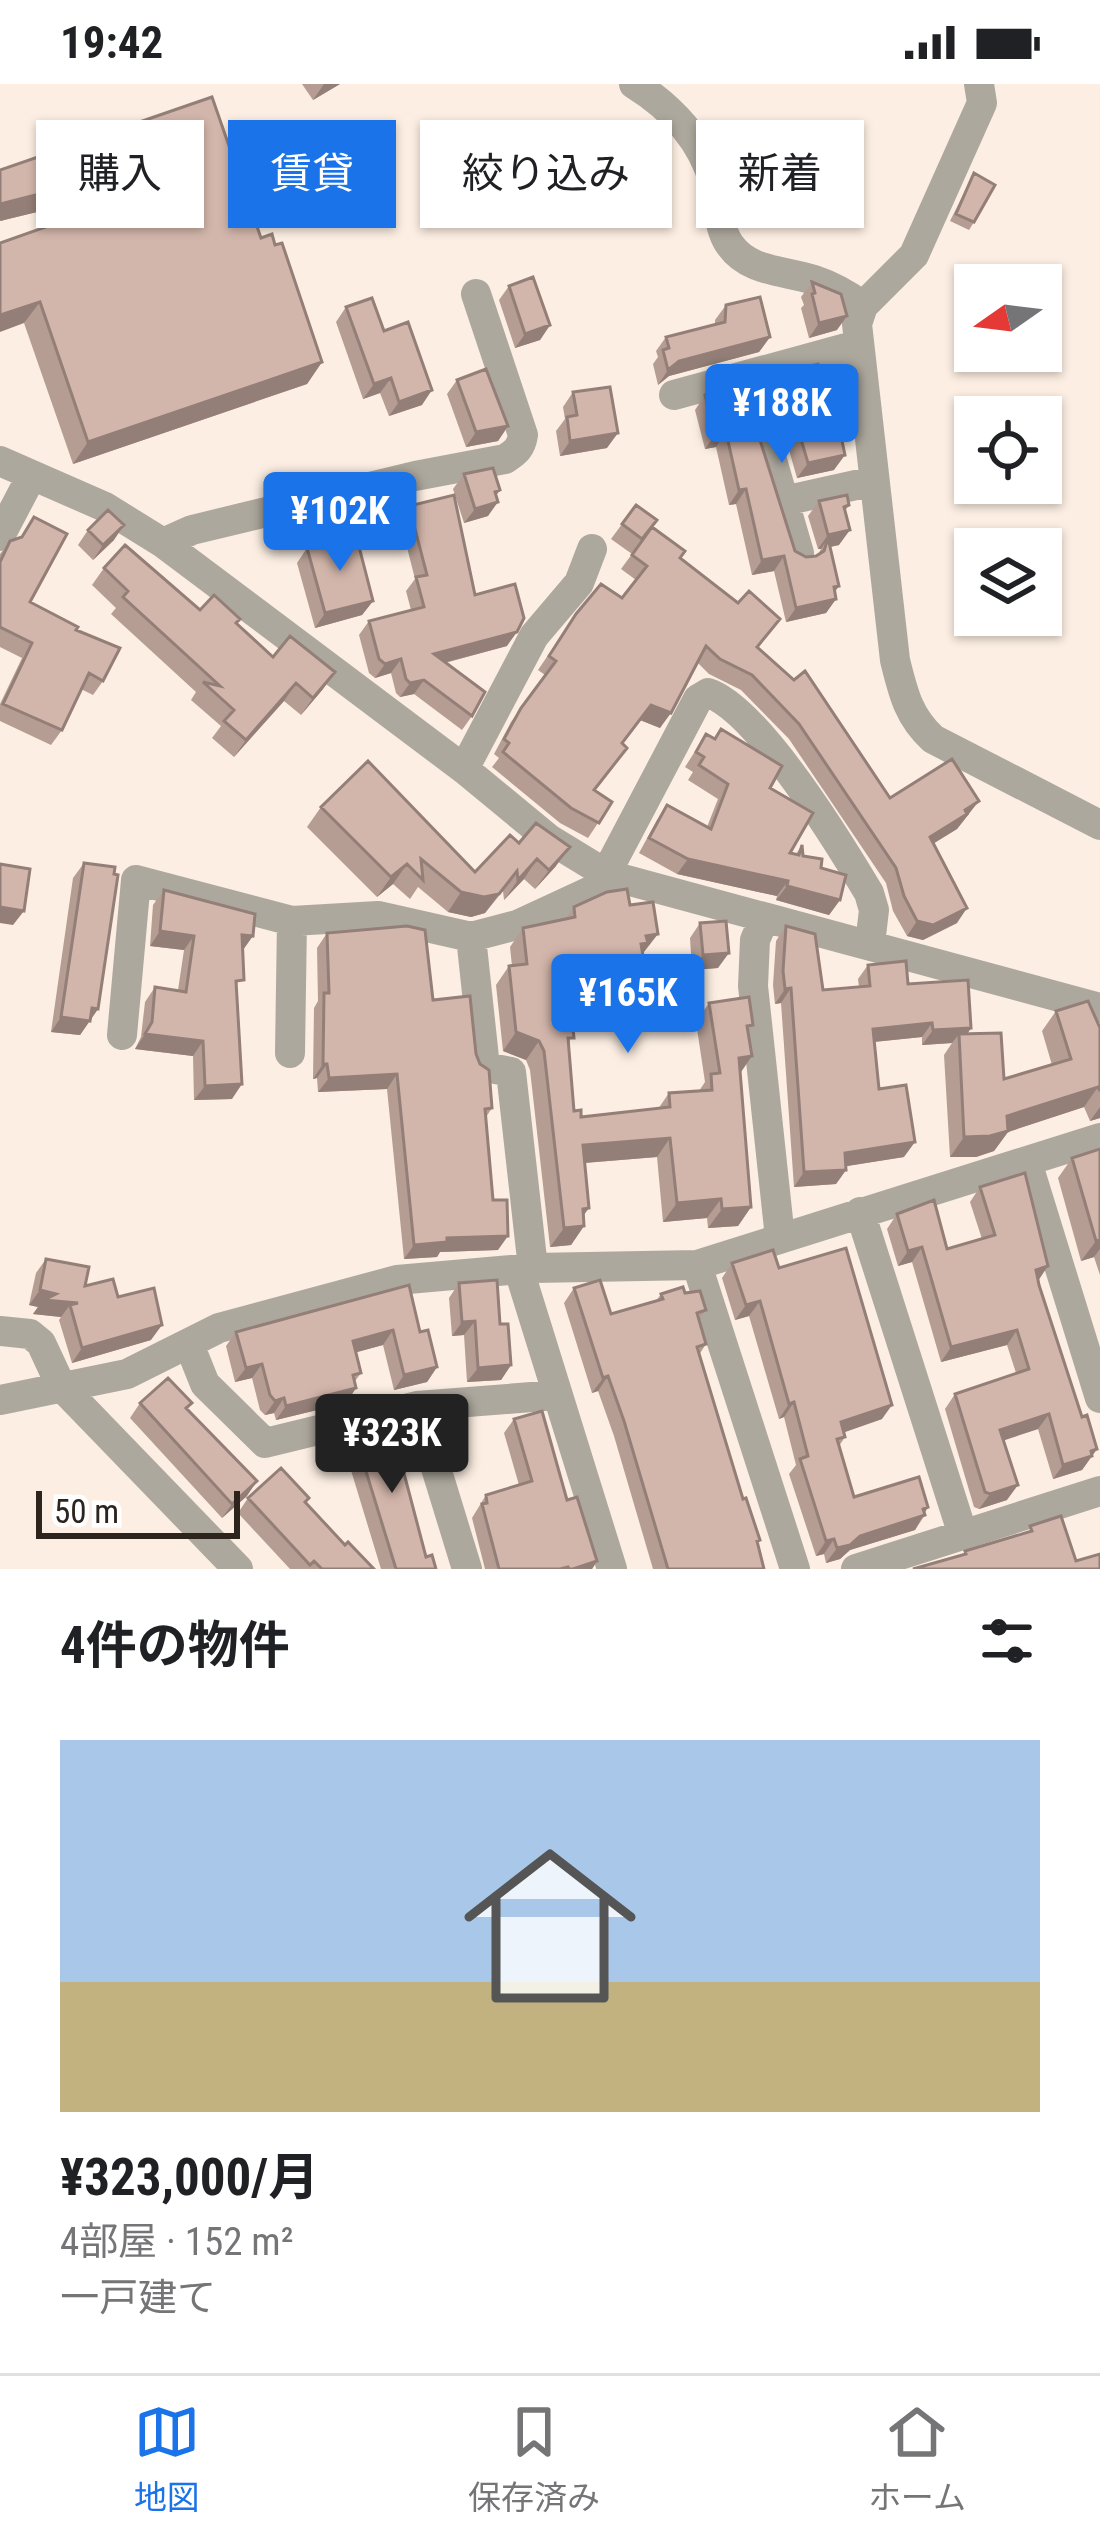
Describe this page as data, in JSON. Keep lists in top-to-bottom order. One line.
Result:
{"scale_bar":"50 m","north":"left","page":{"status":"19:42","chip":["購入","賃貸","絞り込み","新着"],"price":["¥188K","¥102K","¥165K","¥323K"],"scale":"50 m","heading":"4件の物件","list":[{"name":"¥323,000/月","note":"4部屋 · 152 m² · 一戸建て"}],"tabs":["地図","保存済み","ホーム"]}}
